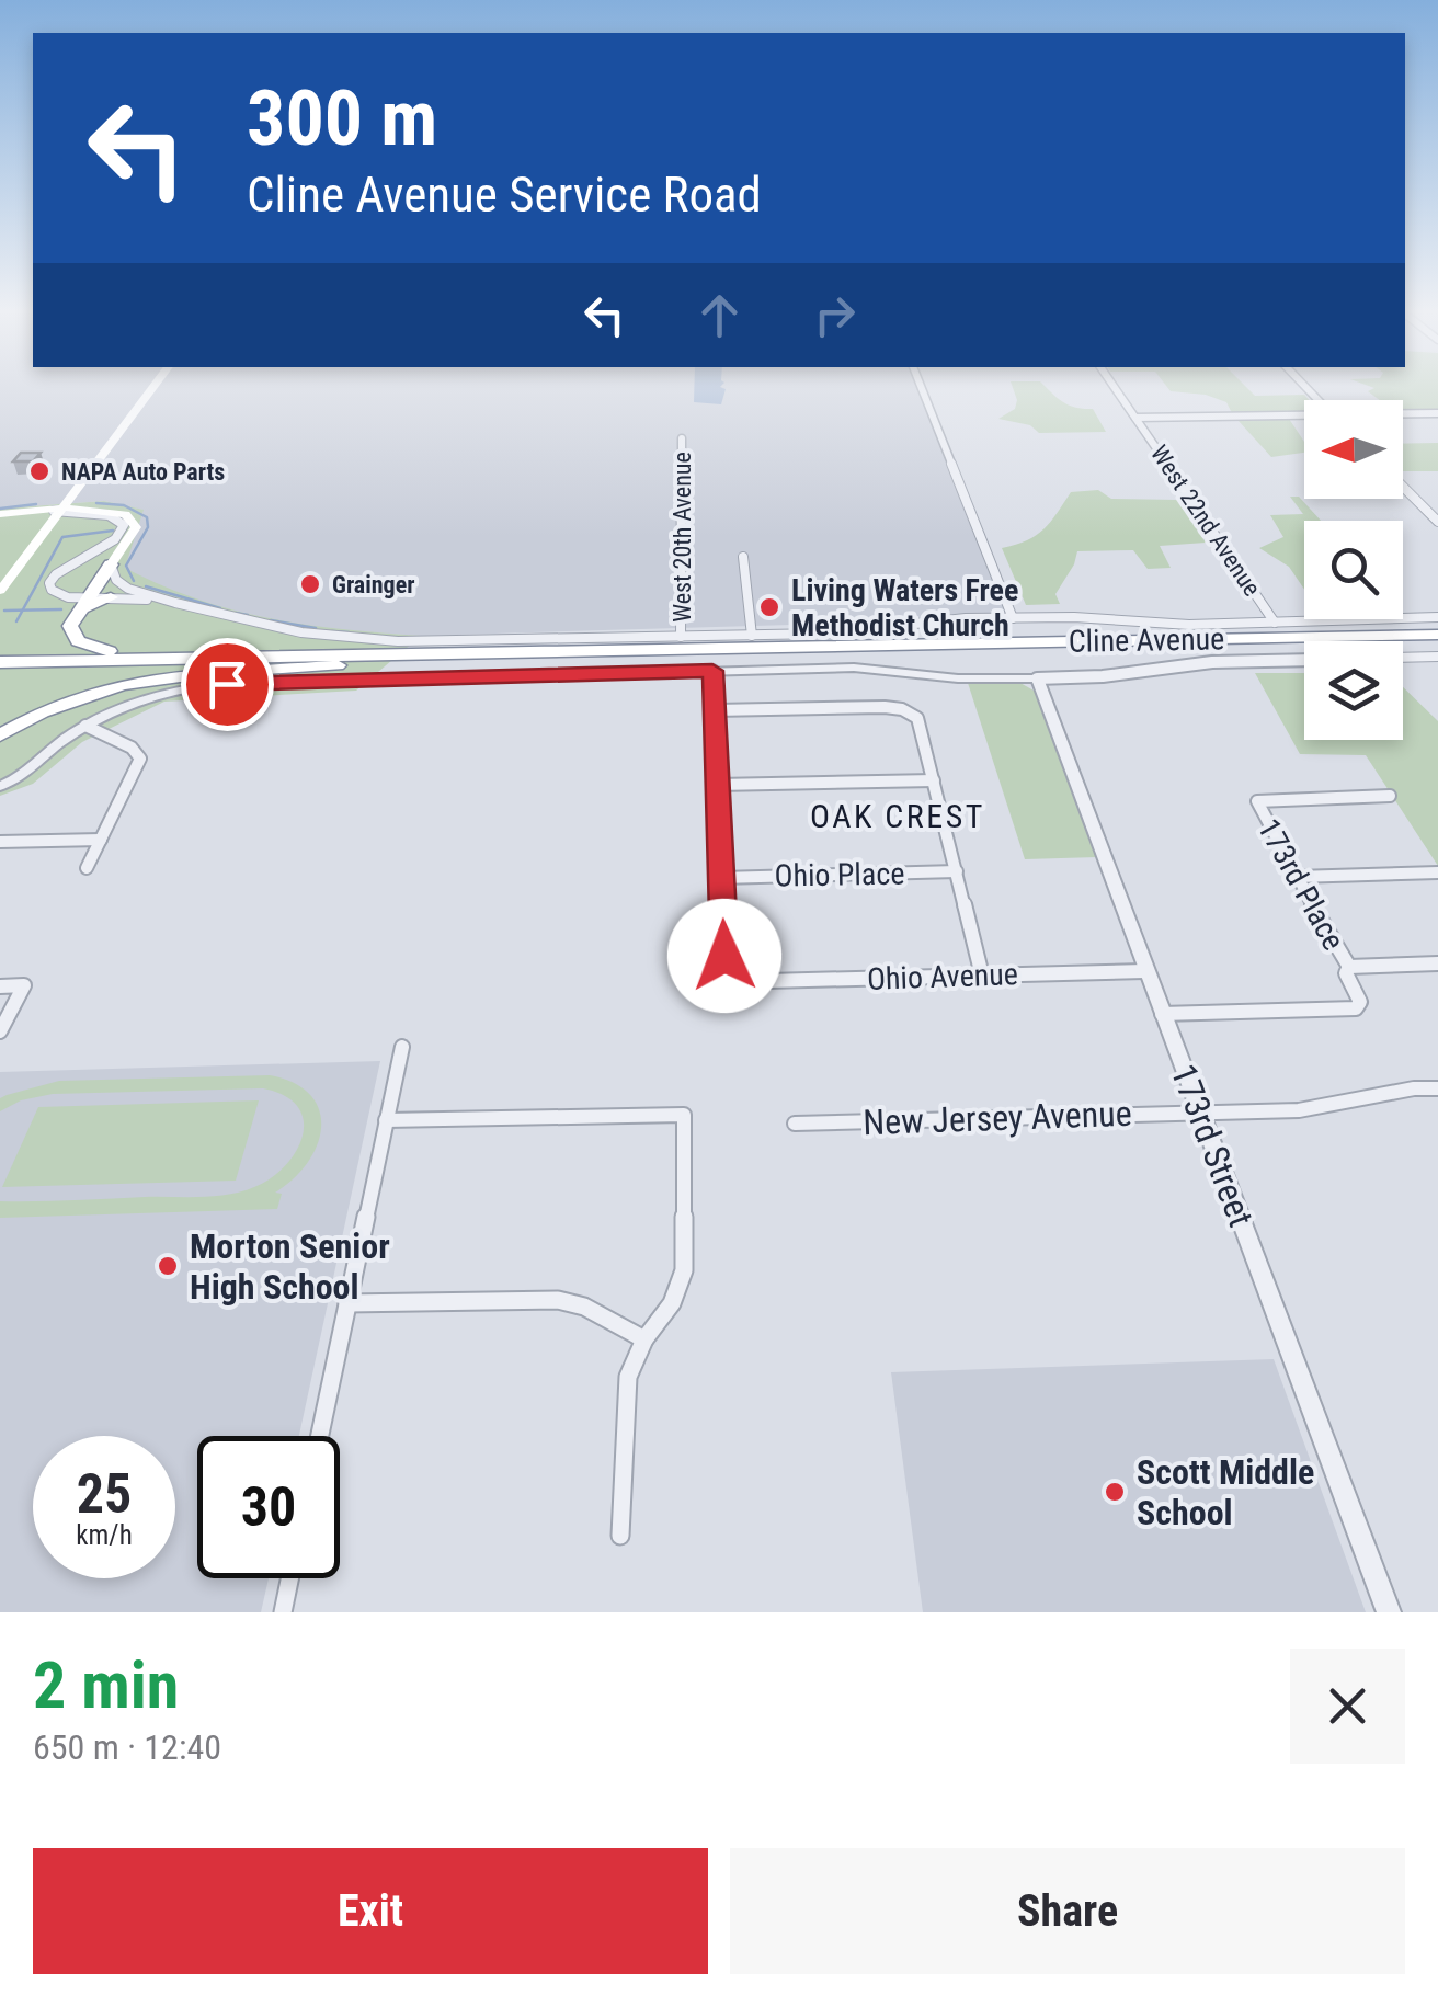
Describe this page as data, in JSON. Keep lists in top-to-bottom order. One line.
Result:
{"streets":{"highway":["Cline Avenue"],"street":["West 22nd Avenue","West 20th Avenue","Ohio Place","173rd Place","Ohio Avenue","New Jersey Avenue","173rd Street"]},"crossings":[["West 22nd Avenue","Cline Avenue"],["West 20th Avenue","Cline Avenue"],["Ohio Place","Ohio Avenue"],["Ohio Avenue","173rd Street"],["New Jersey Avenue","173rd Street"]],"districts":["OAK CREST"],"places":["NAPA Auto Parts","Grainger","Living Waters Free Methodist Church","Morton Senior High School","Scott Middle School"],"north":"left","page":{"turn":["300 m","Cline Avenue Service Road"],"speed":"25 km/h","limit":"30","heading":["2 min","650 m · 12:40"],"buttons":["Exit","Share"]}}
